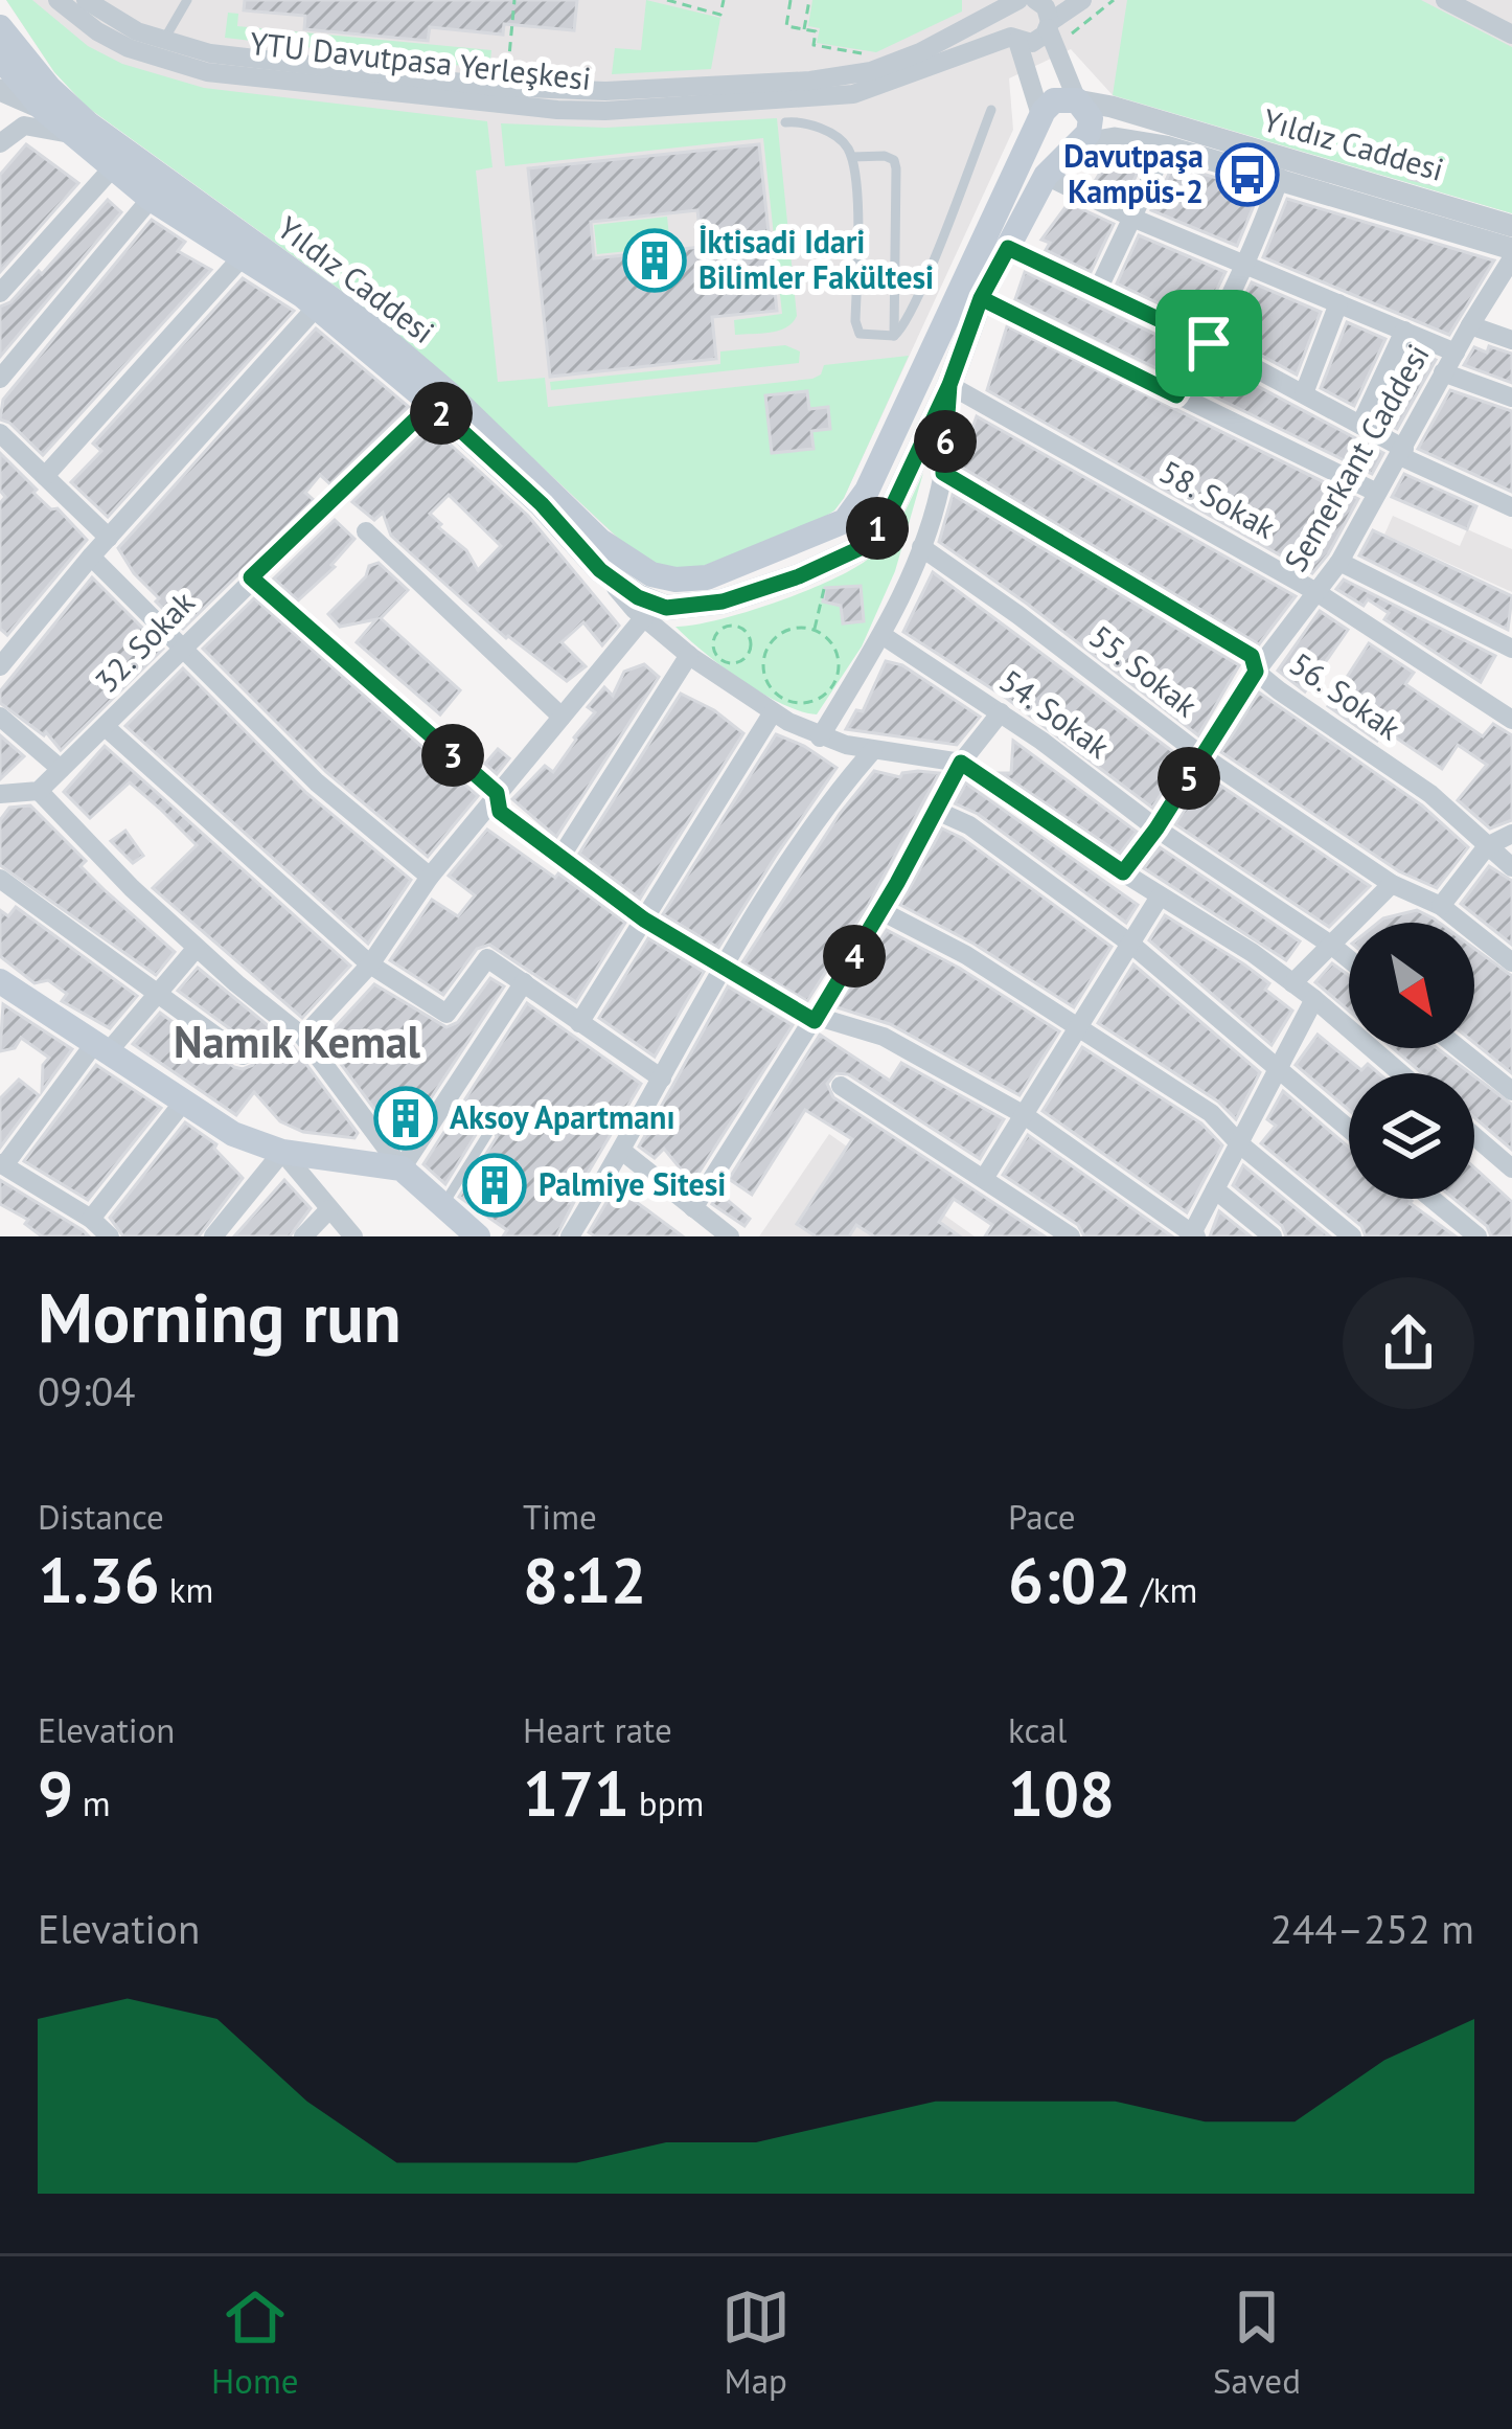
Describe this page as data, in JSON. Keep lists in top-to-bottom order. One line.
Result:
{"streets":{"main road":["Yıldız Caddesi"],"street":["YTU Davutpasa Yerleşkesi","Semerkant Caddesi","58. Sokak","32. Sokak","55. Sokak","56. Sokak","54. Sokak"]},"crossings":[["YTU Davutpasa Yerleşkesi","Yıldız Caddesi"],["Yıldız Caddesi","Semerkant Caddesi"],["Yıldız Caddesi","32. Sokak"],["Semerkant Caddesi","58. Sokak"],["Semerkant Caddesi","55. Sokak"],["Semerkant Caddesi","56. Sokak"],["Semerkant Caddesi","54. Sokak"]],"districts":["Namık Kemal"],"places":{"bus stop":["Davutpaşa Kampüs-2"],"building":["İktisadi Idari Bilimler Fakültesi","Aksoy Apartmanı","Palmiye Sitesi"]},"north":"bottom right","page":{"pins":["2","6","1","3","5","4"],"heading":["Morning run","09:04"],"stats":[["Distance","1.36 km"],["Time","8:12"],["Pace","6:02 /km"],["Elevation","9 m"],["Heart rate","171 bpm"],["kcal","108"]],"chart":["Elevation","244–252 m"],"tabs":["Home","Map","Saved"]}}
